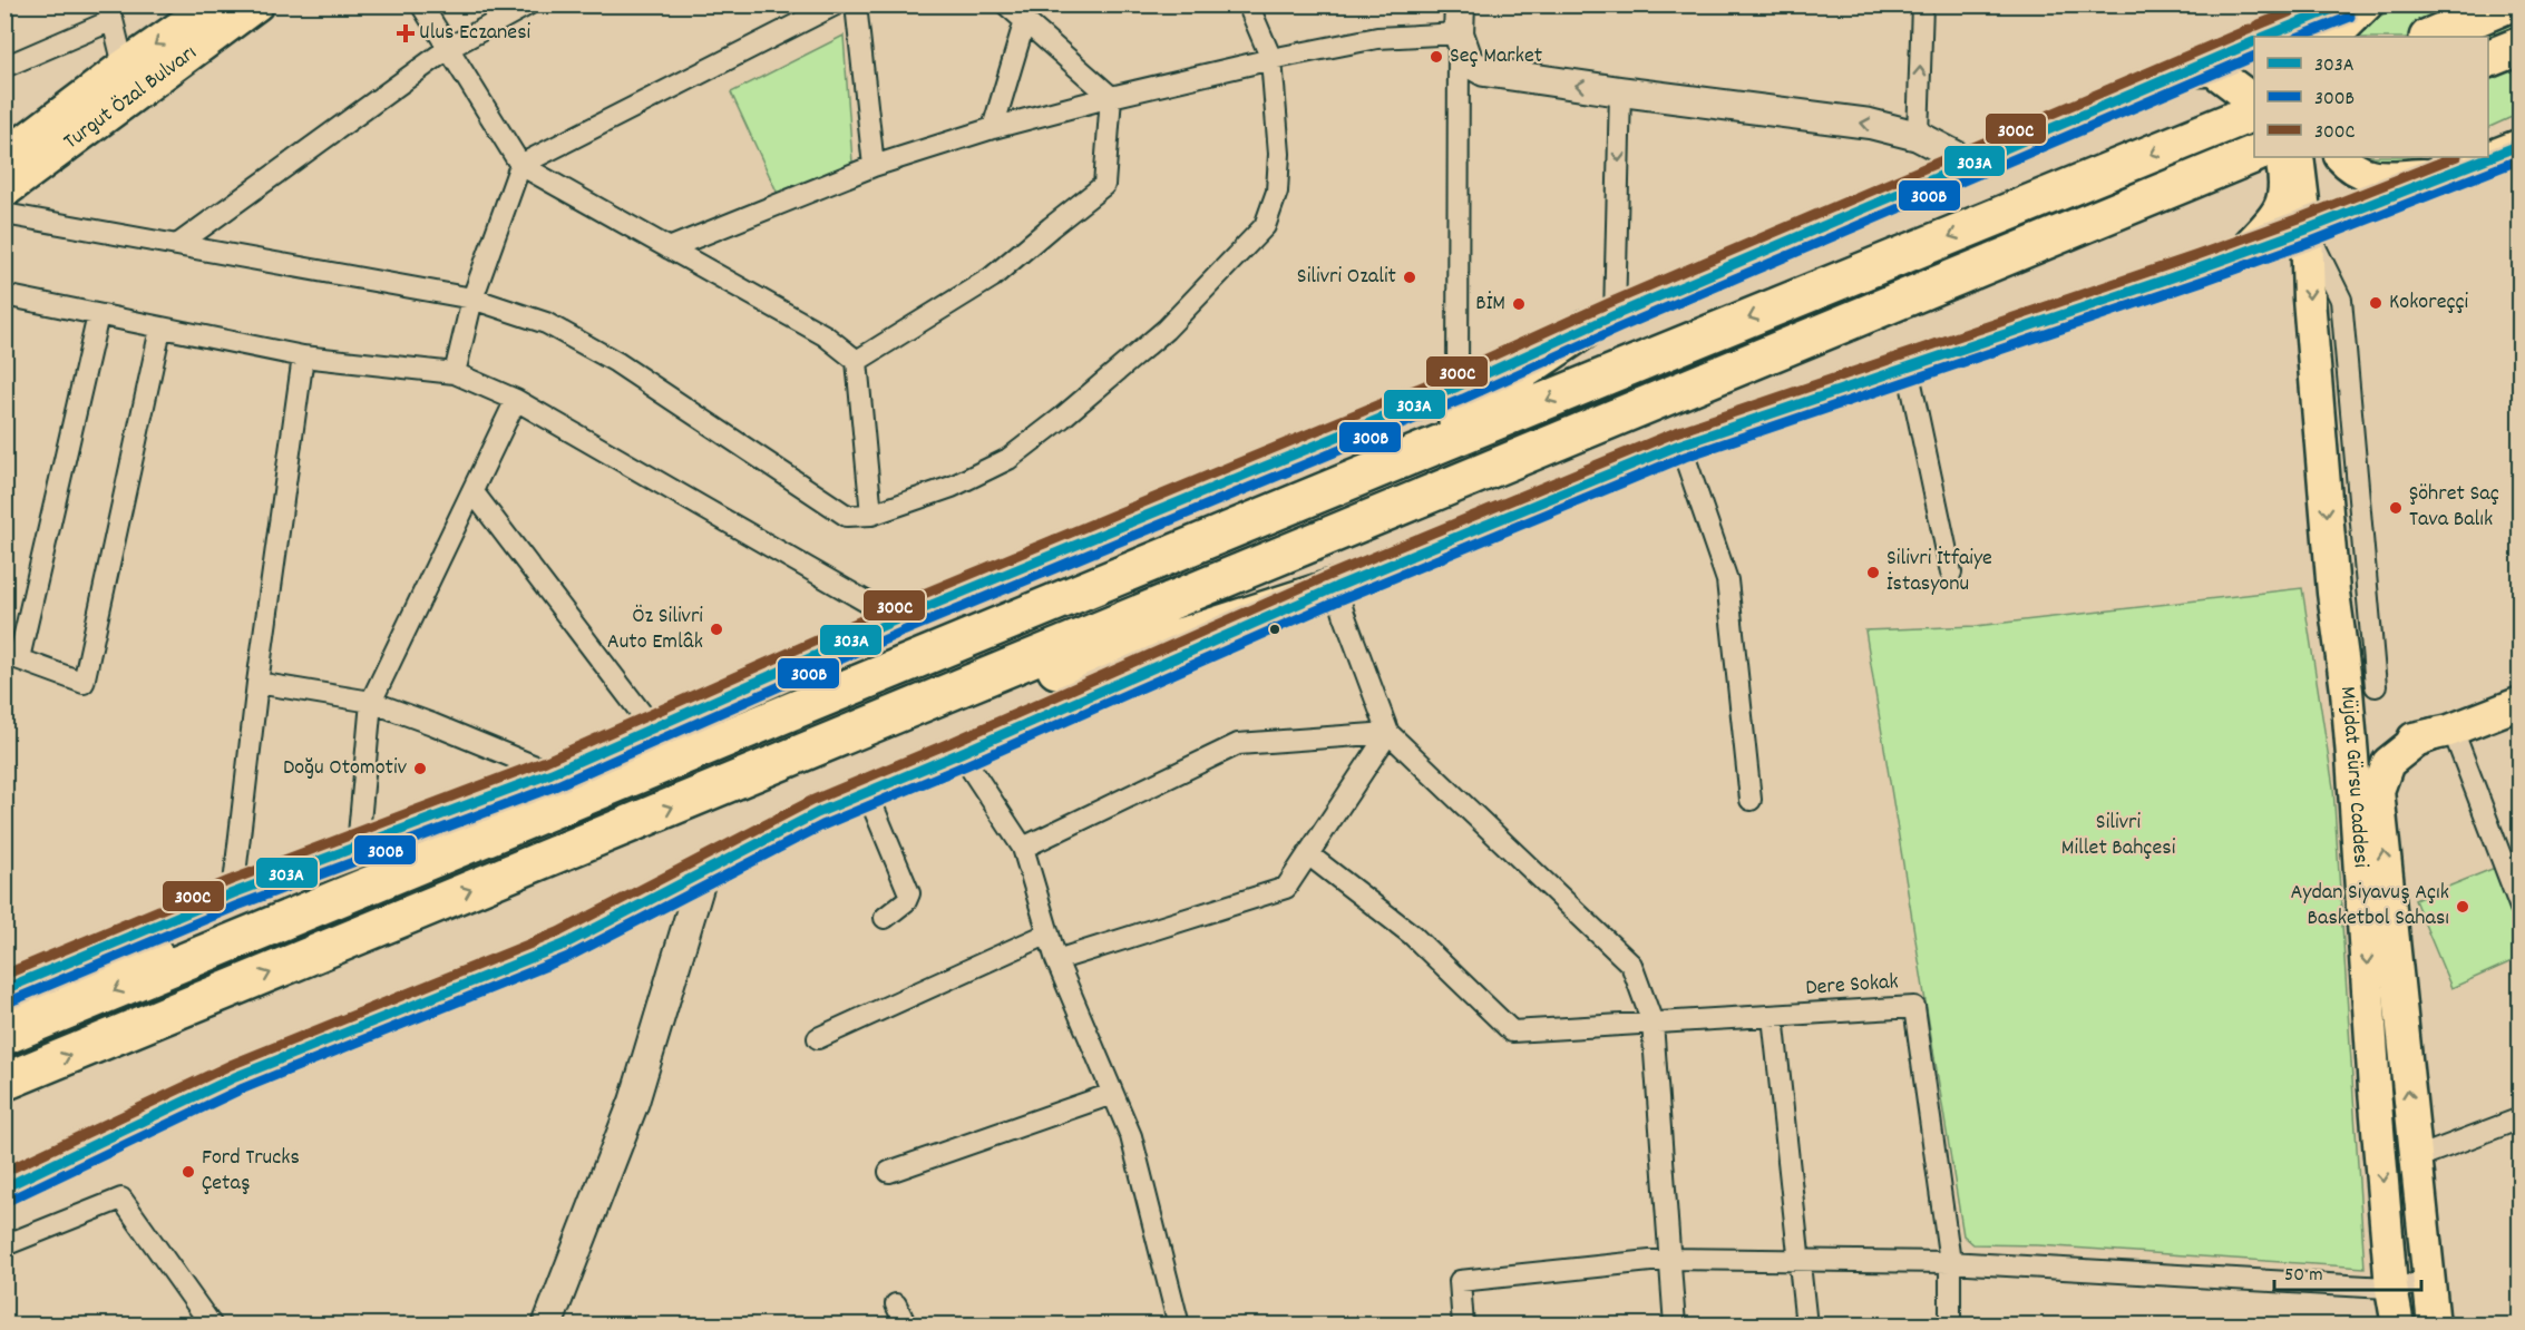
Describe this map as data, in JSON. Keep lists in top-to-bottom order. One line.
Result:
{"streets":{"main road":["Turgut Özal Bulvarı","Müjdat Gürsu Caddesi"],"street":["Dere Sokak"]},"parks":["Silivri Millet Bahçesi"],"places":{"health":["Ulus Eczanesi"],"other":["Seç Market","Silivri Ozalit","Kokoreççi","BİM","Şöhret Saç Tava Balık","Silivri İtfaiye İstasyonu","Öz Silivri Auto Emlâk","Doğu Otomotiv","Aydan Siyavuş Açık Basketbol Sahası","Ford Trucks Çetaş"]},"lines":["transit line 303A","transit line 300C","transit line 300B"],"legend":["303A","300B","300C"],"scale_bar":"50 m"}
